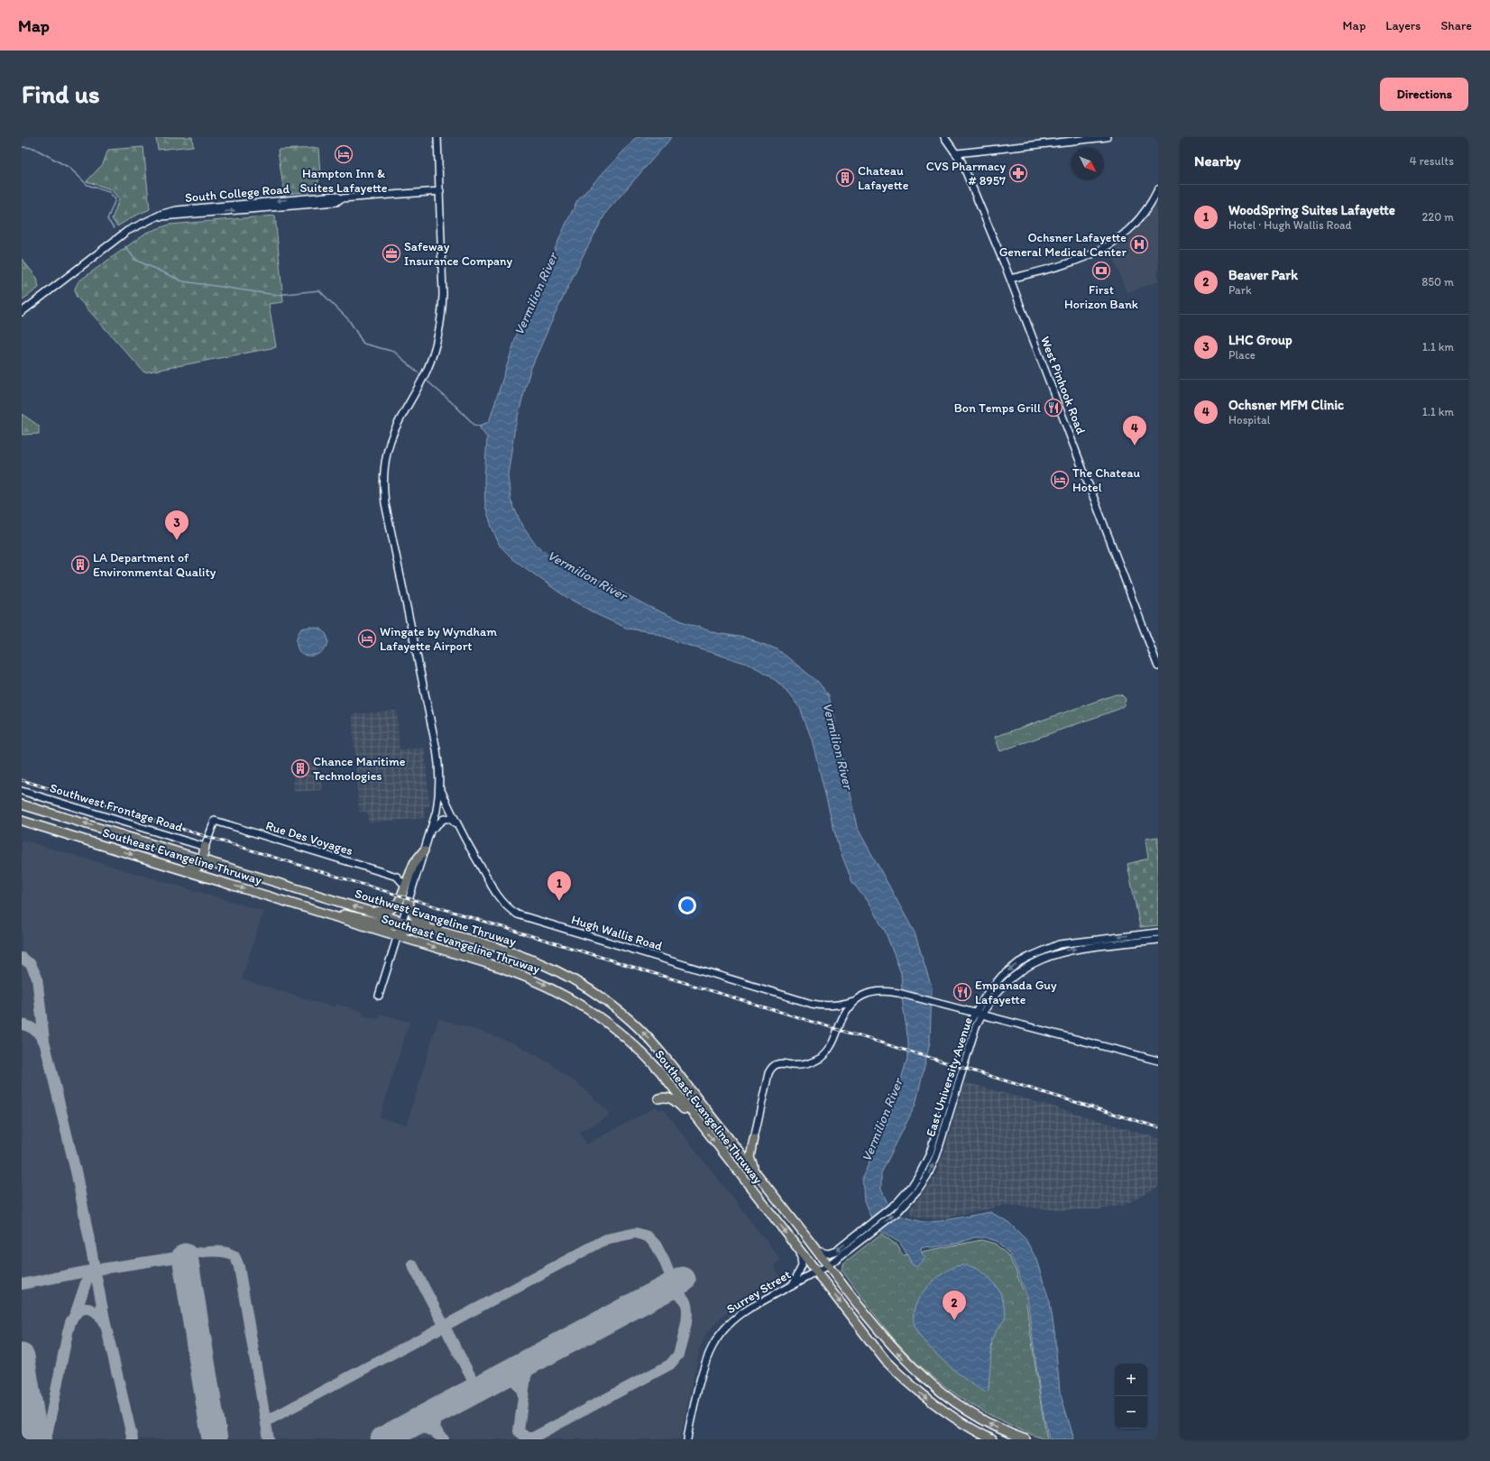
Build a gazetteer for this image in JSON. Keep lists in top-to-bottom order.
{
  "streets": {
    "highway": ["Southeast Evangeline Thruway", "Southwest Evangeline Thruway"],
    "main road": [
      "South College Road",
      "West Pinhook Road",
      "Southwest Frontage Road",
      "Rue Des Voyages",
      "Hugh Wallis Road",
      "East University Avenue",
      "Surrey Street"
    ]
  },
  "crossings": [
    ["Southwest Frontage Road", "Rue Des Voyages"],
    ["Southeast Evangeline Thruway", "Southwest Evangeline Thruway"],
    ["Southeast Evangeline Thruway", "East University Avenue"],
    ["Southeast Evangeline Thruway", "Surrey Street"],
    ["Hugh Wallis Road", "East University Avenue"],
    ["East University Avenue", "Surrey Street"]
  ],
  "one_way": ["Southwest Evangeline Thruway"],
  "water": ["Vermilion River"],
  "places": {
    "hotel": ["Hampton Inn & Suites Lafayette", "The Chateau Hotel", "Wingate by Wyndham Lafayette Airport"],
    "pharmacy": ["CVS Pharmacy # 8957"],
    "building": ["Chateau Lafayette", "LA Department of Environmental Quality", "Chance Maritime Technologies"],
    "hospital": ["Ochsner Lafayette General Medical Center"],
    "office": ["Safeway Insurance Company"],
    "bank": ["First Horizon Bank"],
    "restaurant": ["Bon Temps Grill", "Empanada Guy Lafayette"]
  },
  "north": "bottom right",
  "page": {
    "header": "Map",
    "nav": ["Map", "Layers", "Share"],
    "buttons": "Directions",
    "title": "Find us",
    "heading": ["Nearby", "4 results"],
    "list": [
      {
        "mark": "1",
        "name": "WoodSpring Suites Lafayette",
        "note": "Hotel · Hugh Wallis Road",
        "value": "220 m"
      },
      {
        "mark": "2",
        "name": "Beaver Park",
        "note": "Park",
        "value": "850 m"
      },
      {
        "mark": "3",
        "name": "LHC Group",
        "note": "Place",
        "value": "1.1 km"
      },
      {
        "mark": "4",
        "name": "Ochsner MFM Clinic",
        "note": "Hospital",
        "value": "1.1 km"
      }
    ],
    "pins": [
      "4",
      "3",
      "1",
      "2"
    ],
    "map_buttons": ["+", "−"]
  }
}
